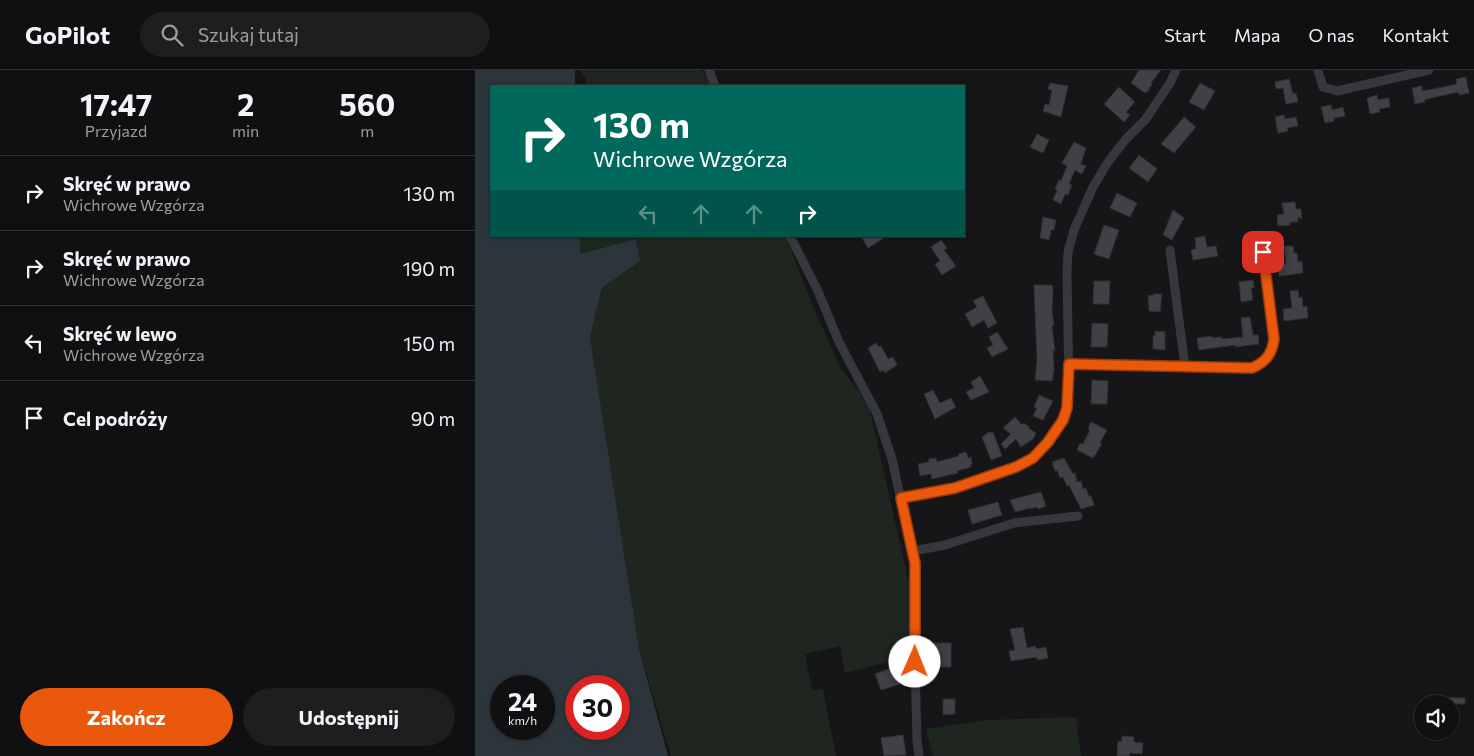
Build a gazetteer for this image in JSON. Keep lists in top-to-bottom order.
{
  "page": {
    "header": "GoPilot",
    "search": "Szukaj tutaj",
    "nav": [
      "Start",
      "Mapa",
      "O nas",
      "Kontakt"
    ],
    "eta": [
      "17:47",
      "Przyjazd",
      "2",
      "min",
      "560",
      "m"
    ],
    "turn": ["130 m", "Wichrowe Wzgórza"],
    "list": [
      {
        "name": "Skręć w prawo",
        "note": "Wichrowe Wzgórza",
        "value": "130 m"
      },
      {
        "name": "Skręć w prawo",
        "note": "Wichrowe Wzgórza",
        "value": "190 m"
      },
      {
        "name": "Skręć w lewo",
        "note": "Wichrowe Wzgórza",
        "value": "150 m"
      },
      {
        "name": "Cel podróży",
        "value": "90 m"
      }
    ],
    "speed": "24 km/h",
    "limit": "30",
    "buttons": ["Zakończ", "Udostępnij"]
  }
}
